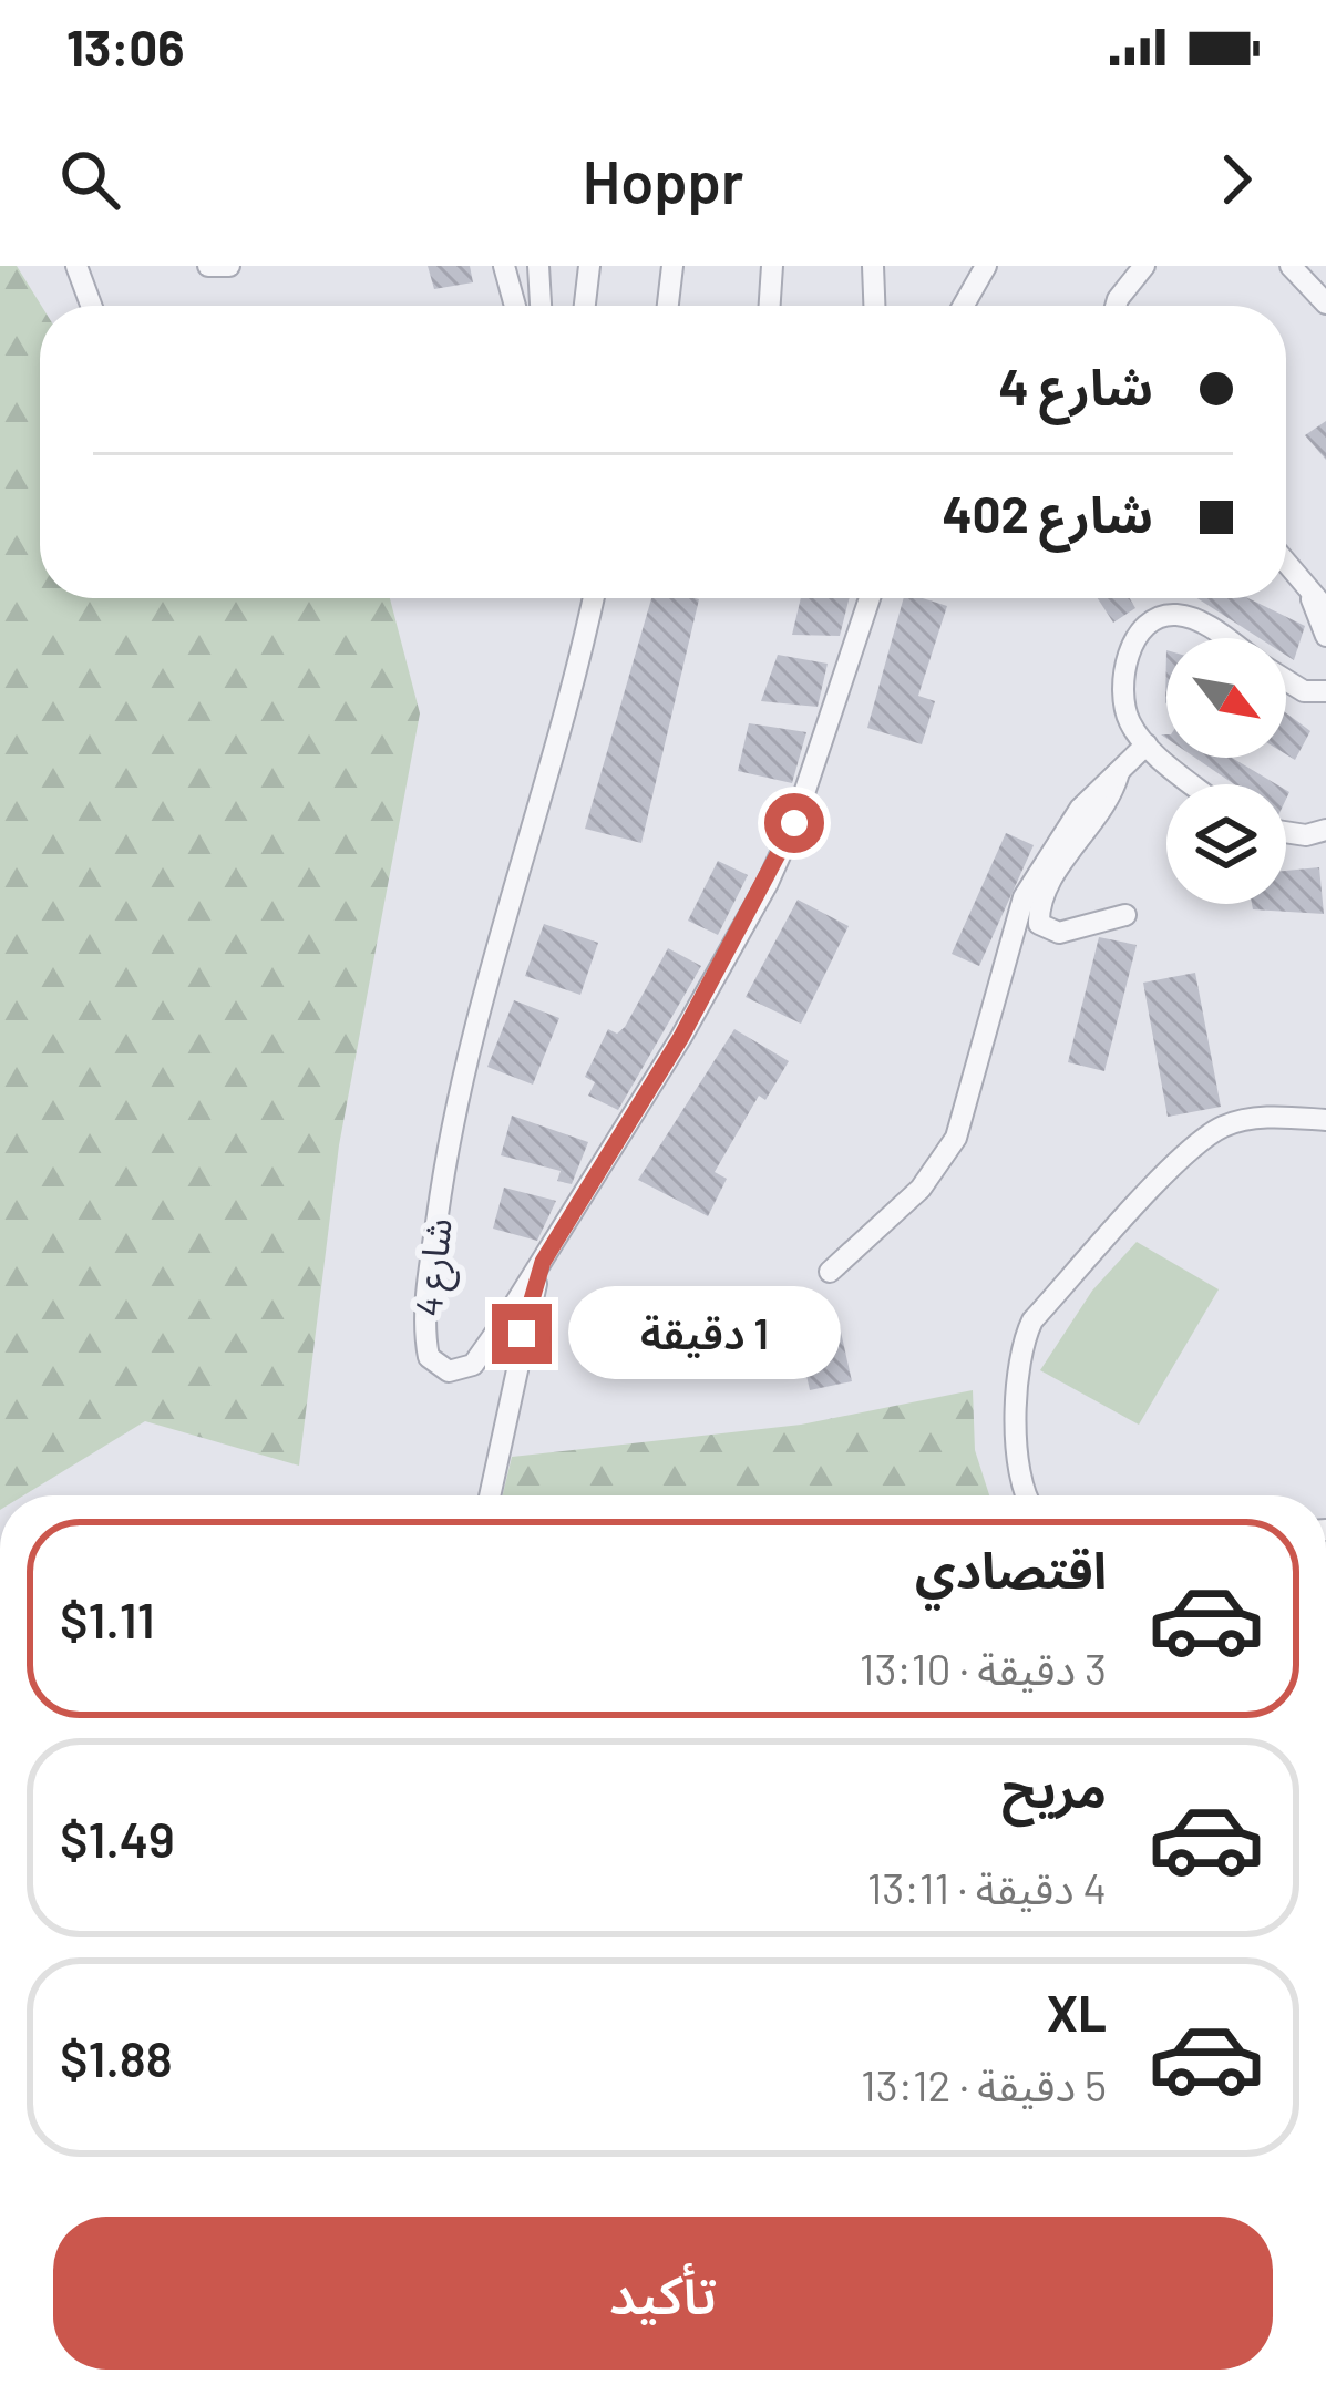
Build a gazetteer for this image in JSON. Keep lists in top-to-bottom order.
{
  "streets": {
    "street": ["شارع 4"]
  },
  "north": "bottom right",
  "page": {
    "status": "13:06",
    "header": "Hoppr",
    "banner": ["شارع 4", "شارع 402"],
    "bubble": "1 دقيقة",
    "list": [
      {
        "name": "اقتصادي",
        "note": "3 دقيقة · 13:10",
        "value": "$1.11"
      },
      {
        "name": "مريح",
        "note": "4 دقيقة · 13:11",
        "value": "$1.49"
      },
      {
        "name": "XL",
        "note": "5 دقيقة · 13:12",
        "value": "$1.88"
      }
    ],
    "buttons": "تأكيد"
  }
}
